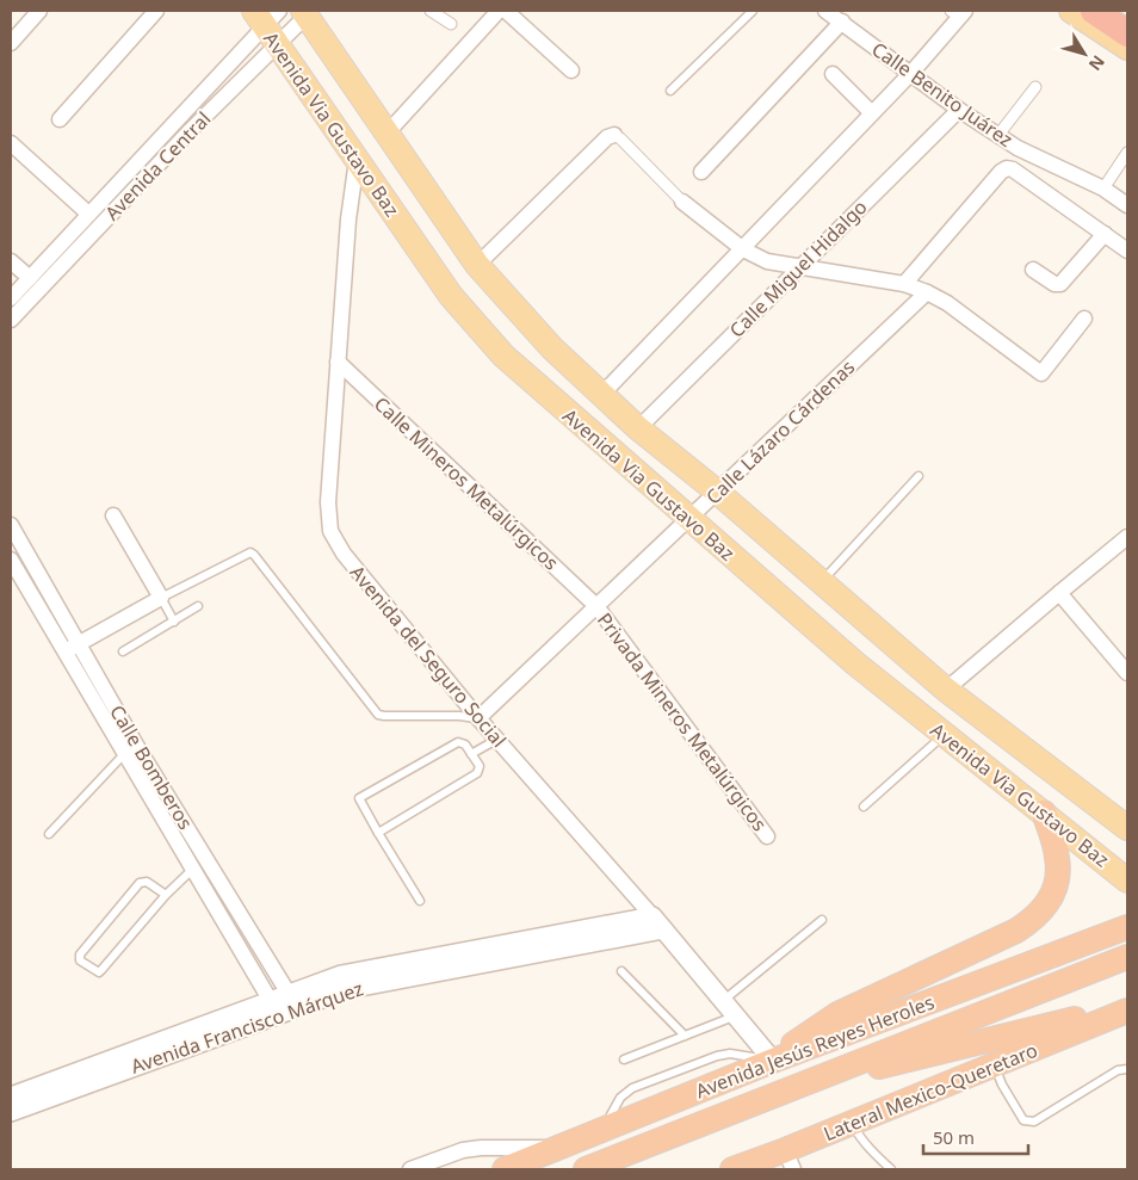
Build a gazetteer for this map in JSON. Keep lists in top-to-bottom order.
{
  "streets": {
    "highway": ["Avenida Jesús Reyes Heroles", "Lateral Mexico-Queretaro"],
    "main road": ["Avenida Via Gustavo Baz"],
    "street": [
      "Calle Benito Juárez",
      "Avenida Central",
      "Calle Miguel Hidalgo",
      "Calle Lázaro Cárdenas",
      "Calle Mineros Metalúrgicos",
      "Avenida del Seguro Social",
      "Privada Mineros Metalúrgicos",
      "Calle Bomberos",
      "Avenida Francisco Márquez"
    ]
  },
  "crossings": [
    ["Calle Benito Juárez", "Calle Miguel Hidalgo"],
    ["Avenida Via Gustavo Baz", "Avenida Central"],
    ["Avenida Via Gustavo Baz", "Calle Miguel Hidalgo"],
    ["Avenida Via Gustavo Baz", "Calle Lázaro Cárdenas"],
    ["Avenida Via Gustavo Baz", "Avenida del Seguro Social"],
    ["Calle Lázaro Cárdenas", "Calle Mineros Metalúrgicos"],
    ["Calle Lázaro Cárdenas", "Avenida del Seguro Social"],
    ["Calle Lázaro Cárdenas", "Privada Mineros Metalúrgicos"],
    ["Calle Mineros Metalúrgicos", "Avenida del Seguro Social"],
    ["Calle Mineros Metalúrgicos", "Privada Mineros Metalúrgicos"],
    ["Avenida del Seguro Social", "Avenida Francisco Márquez"],
    ["Avenida del Seguro Social", "Avenida Jesús Reyes Heroles"],
    ["Calle Bomberos", "Avenida Francisco Márquez"]
  ],
  "scale_bar": "50 m",
  "north": "bottom right"
}
